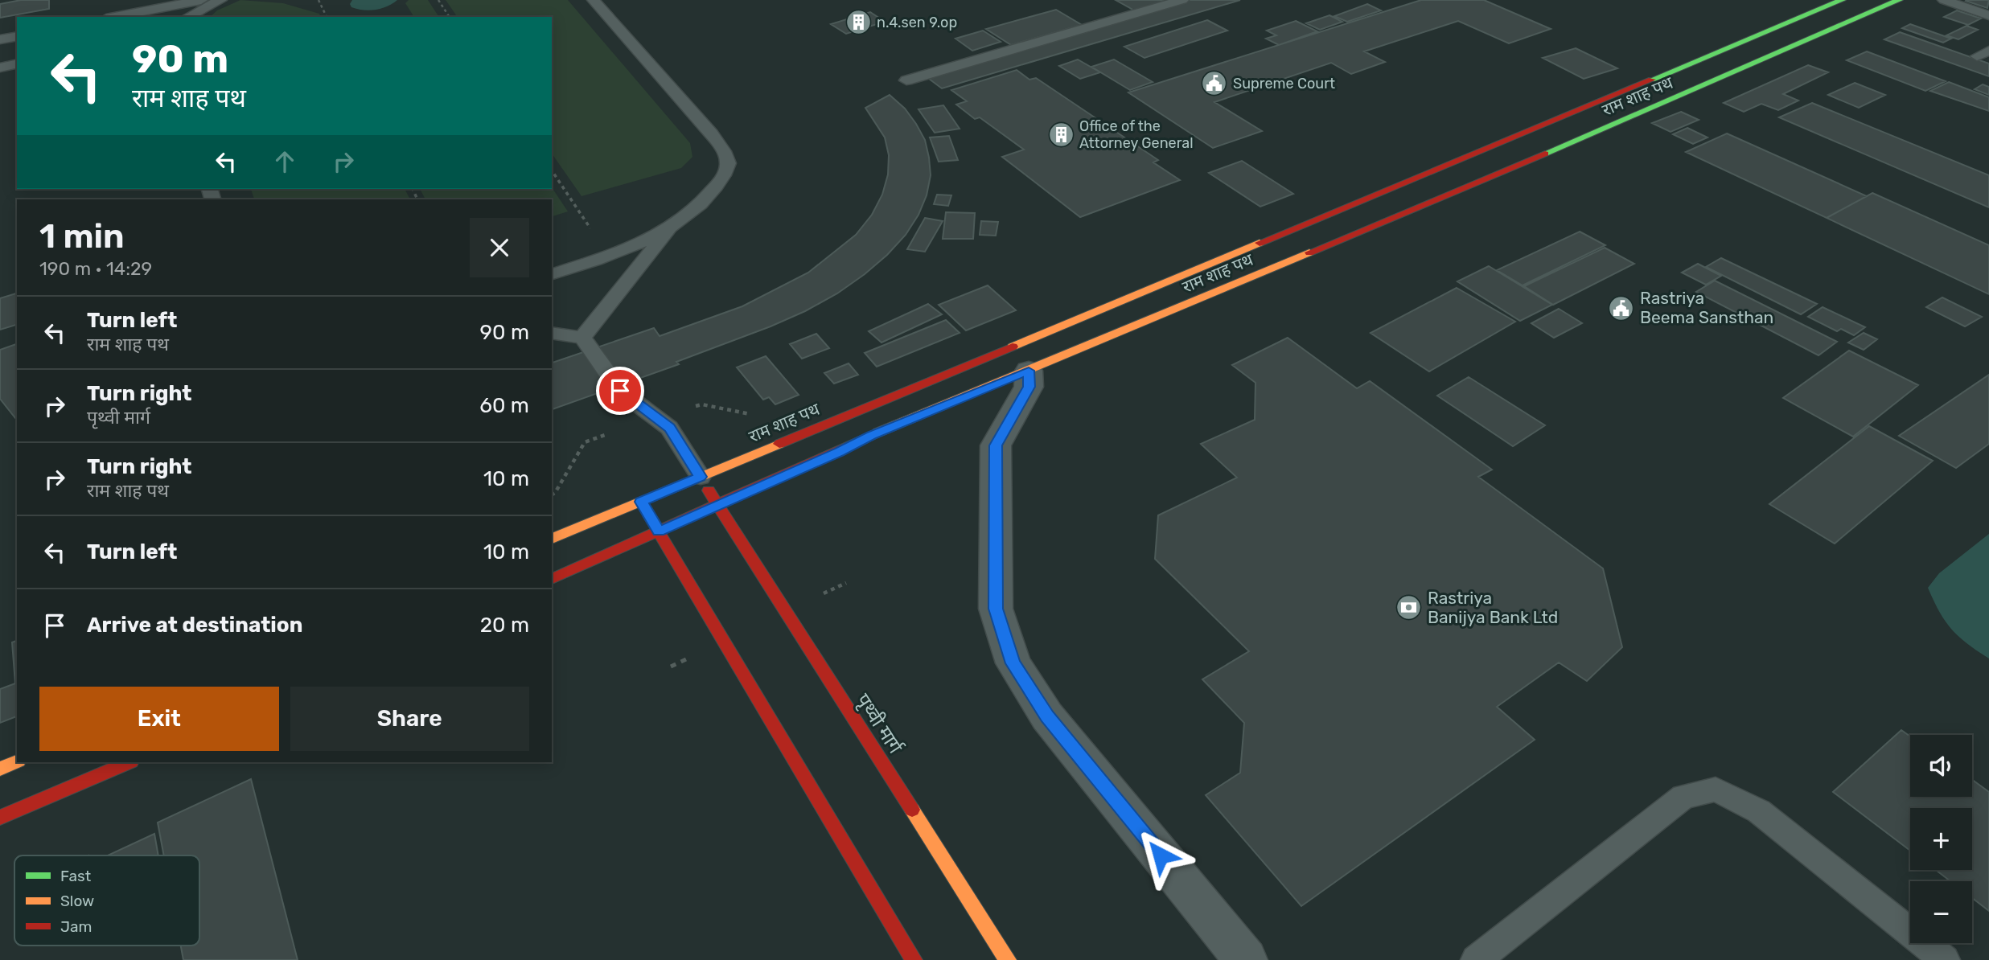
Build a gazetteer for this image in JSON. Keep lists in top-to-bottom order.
{
  "streets": {
    "main road": ["राम शाह पथ", "पृथ्वी मार्ग"]
  },
  "crossings": [
    ["राम शाह पथ", "पृथ्वी मार्ग"]
  ],
  "places": {
    "building": ["n.4.sen 9.op", "Office of the Attorney General"],
    "public building": ["Supreme Court", "Rastriya Beema Sansthan"],
    "bank": ["Rastriya Banijya Bank Ltd"]
  },
  "legend": ["Fast", "Slow", "Jam"],
  "page": {
    "turn": ["90 m", "राम शाह पथ"],
    "heading": ["1 min", "190 m · 14:29"],
    "list": [
      {
        "name": "Turn left",
        "note": "राम शाह पथ",
        "value": "90 m"
      },
      {
        "name": "Turn right",
        "note": "पृथ्वी मार्ग",
        "value": "60 m"
      },
      {
        "name": "Turn right",
        "note": "राम शाह पथ",
        "value": "10 m"
      },
      {
        "name": "Turn left",
        "value": "10 m"
      },
      {
        "name": "Arrive at destination",
        "value": "20 m"
      }
    ],
    "buttons": ["Exit", "Share"],
    "map_buttons": ["+", "−"]
  }
}
